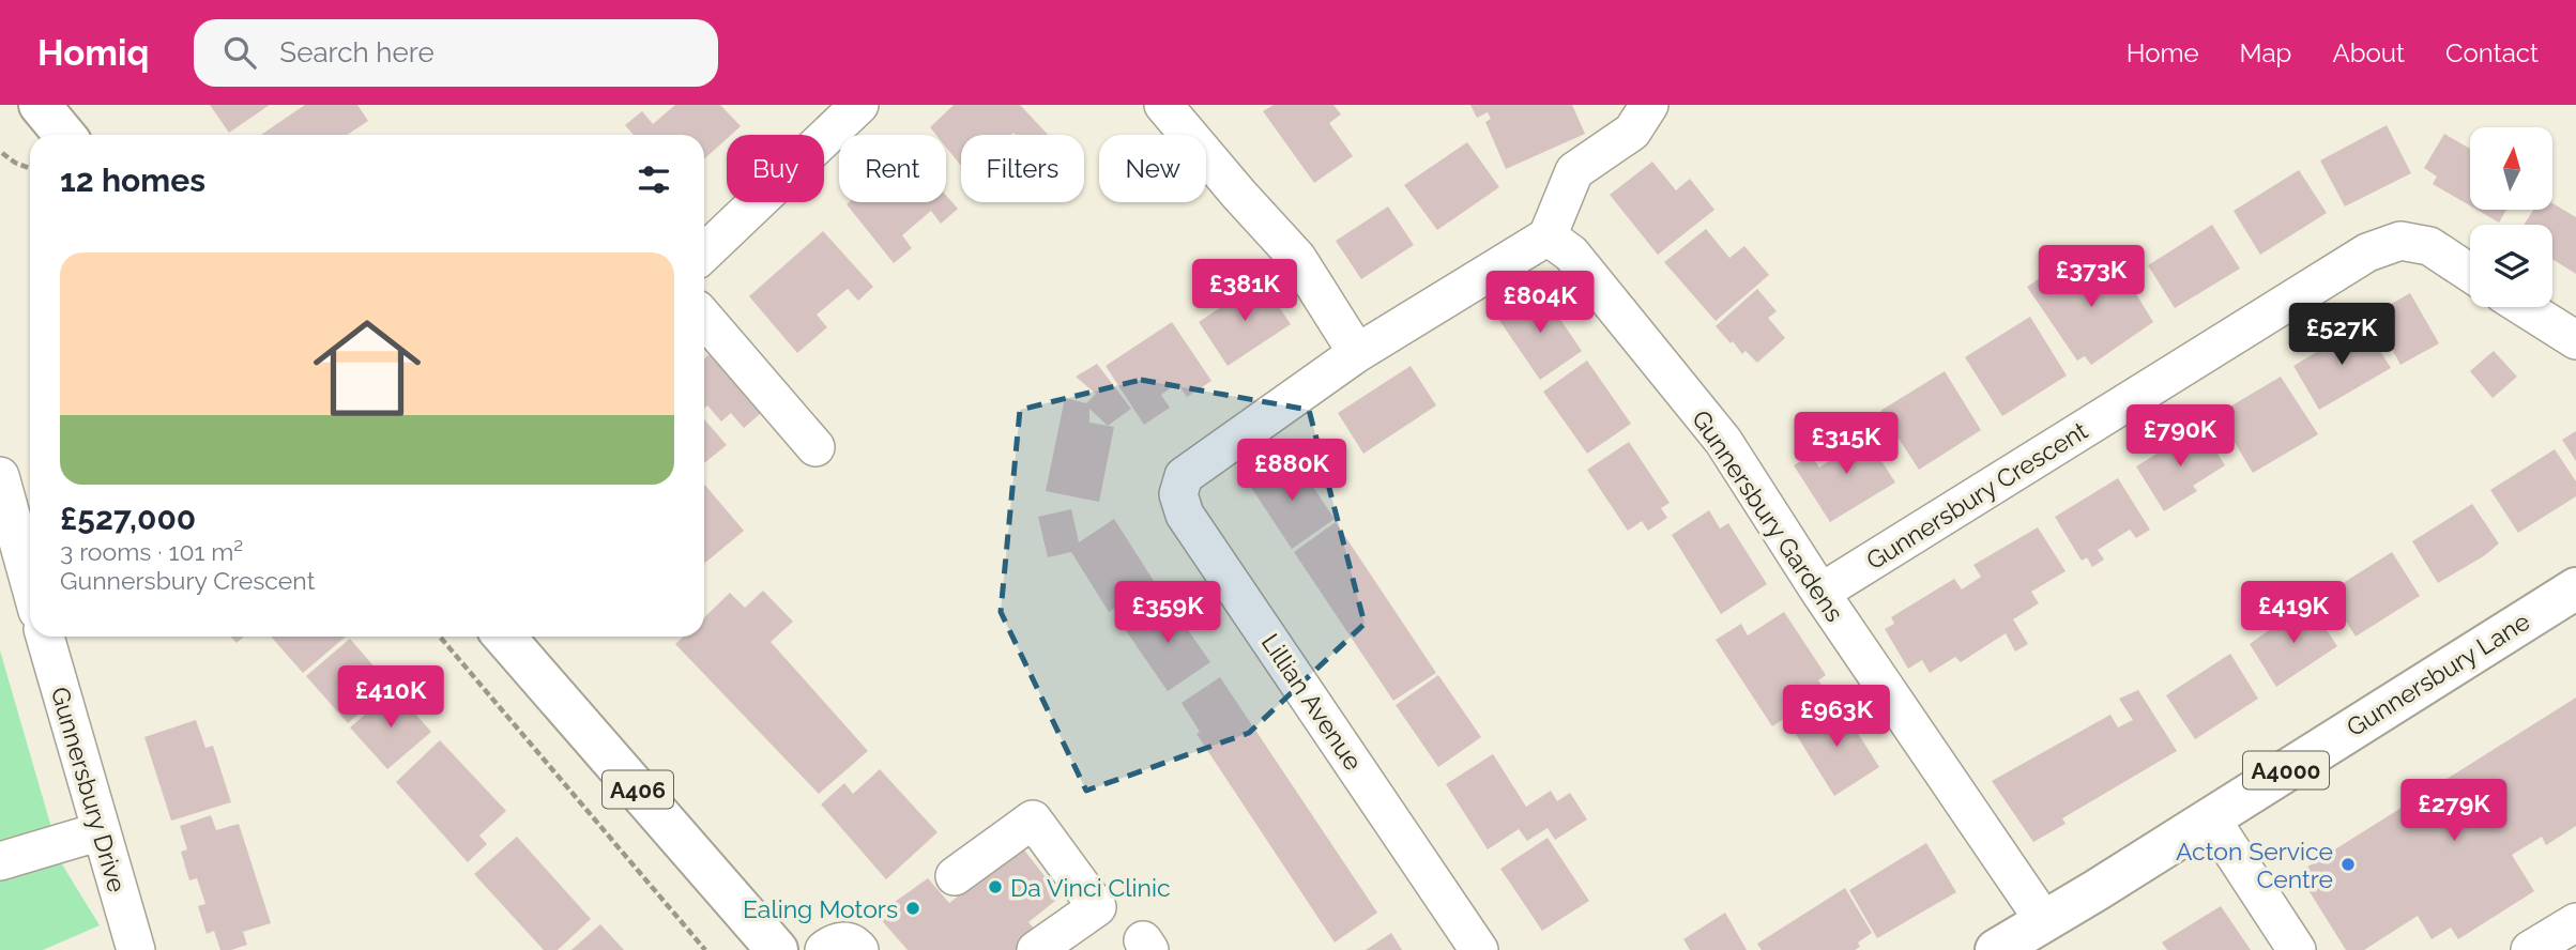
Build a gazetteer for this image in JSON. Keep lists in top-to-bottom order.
{
  "streets": {
    "main road": ["Gunnersbury Lane", "A4000", "A406"],
    "street": [
      "Gunnersbury Crescent",
      "Gunnersbury Gardens",
      "Lillian Avenue",
      "Gunnersbury Drive"
    ]
  },
  "crossings": [
    ["Gunnersbury Crescent", "Gunnersbury Gardens"],
    ["Gunnersbury Gardens", "Gunnersbury Lane"]
  ],
  "places": ["Acton Service Centre", "Da Vinci Clinic", "Ealing Motors"],
  "north": "top",
  "page": {
    "header": "Homiq",
    "search": "Search here",
    "nav": [
      "Home",
      "Map",
      "About",
      "Contact"
    ],
    "chip": [
      "Buy",
      "Rent",
      "Filters",
      "New"
    ],
    "heading": "12 homes",
    "list": [
      {
        "name": "£527,000",
        "note": "3 rooms · 101 m² · Gunnersbury Crescent"
      }
    ],
    "price": [
      "£373K",
      "£381K",
      "£804K",
      "£527K",
      "£790K",
      "£315K",
      "£880K",
      "£359K",
      "£419K",
      "£410K",
      "£963K",
      "£279K"
    ]
  }
}
